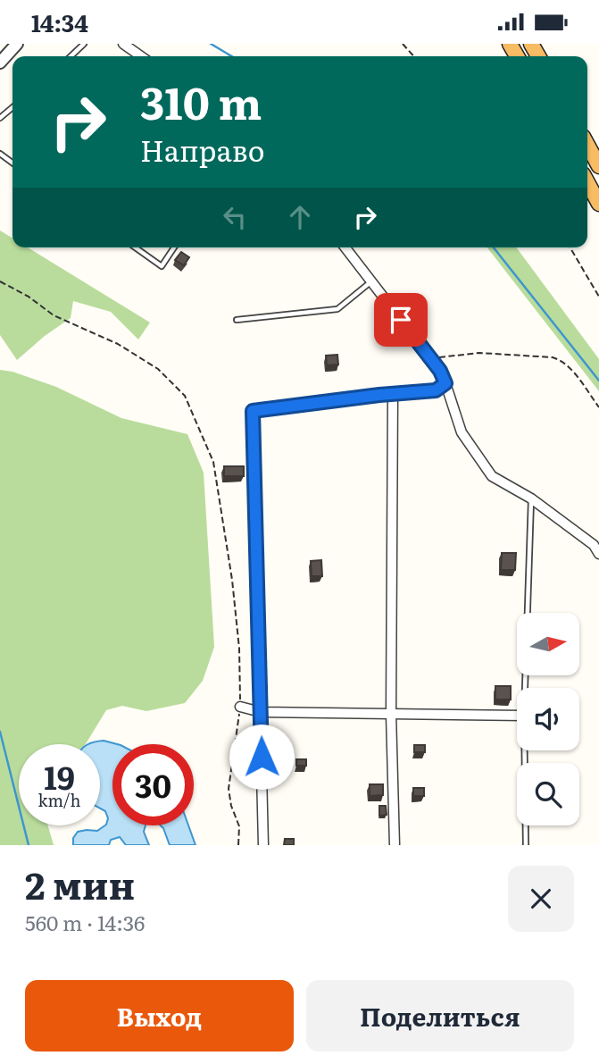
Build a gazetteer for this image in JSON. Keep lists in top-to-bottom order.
{
  "north": "right",
  "page": {
    "status": "14:34",
    "turn": ["310 m", "Направо"],
    "speed": "19 km/h",
    "limit": "30",
    "heading": ["2 мин", "560 m · 14:36"],
    "buttons": ["Выход", "Поделиться"]
  }
}
